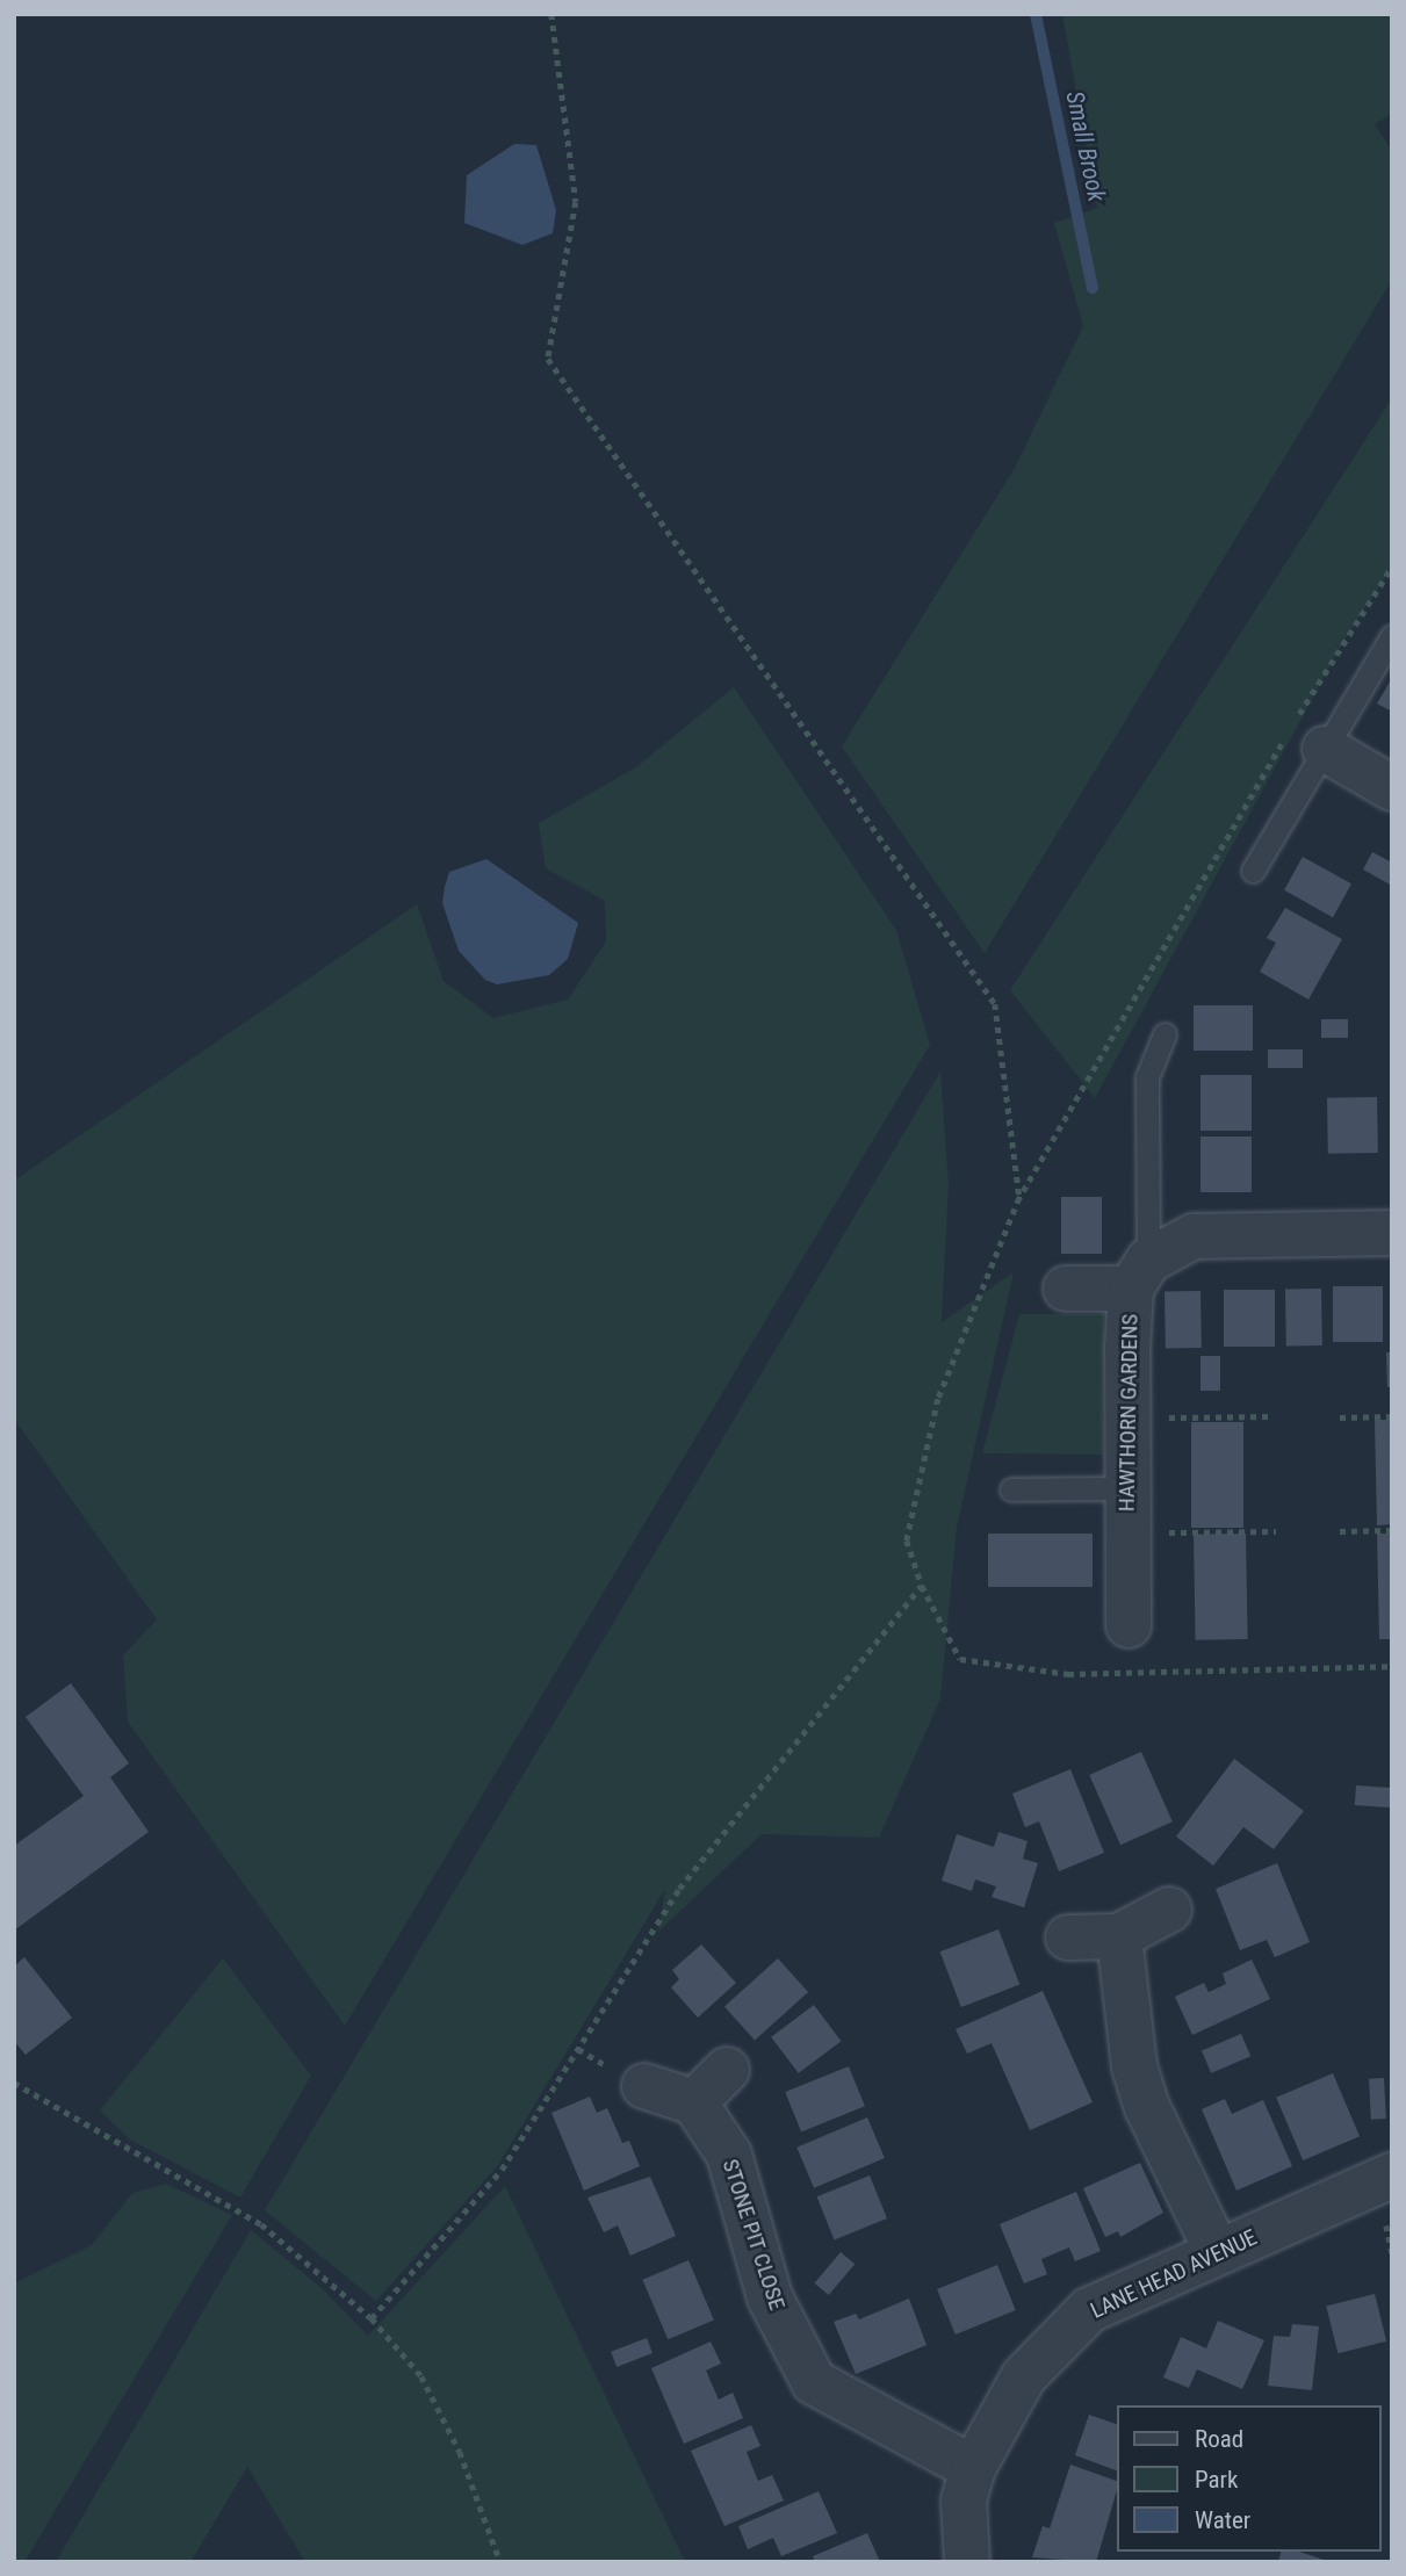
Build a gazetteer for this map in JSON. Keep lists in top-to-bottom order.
{
  "streets": {
    "street": ["HAWTHORN GARDENS", "STONE PIT CLOSE", "LANE HEAD AVENUE"]
  },
  "crossings": [
    ["STONE PIT CLOSE", "LANE HEAD AVENUE"]
  ],
  "water": ["Small Brook"],
  "legend": ["Road", "Park", "Water"]
}
